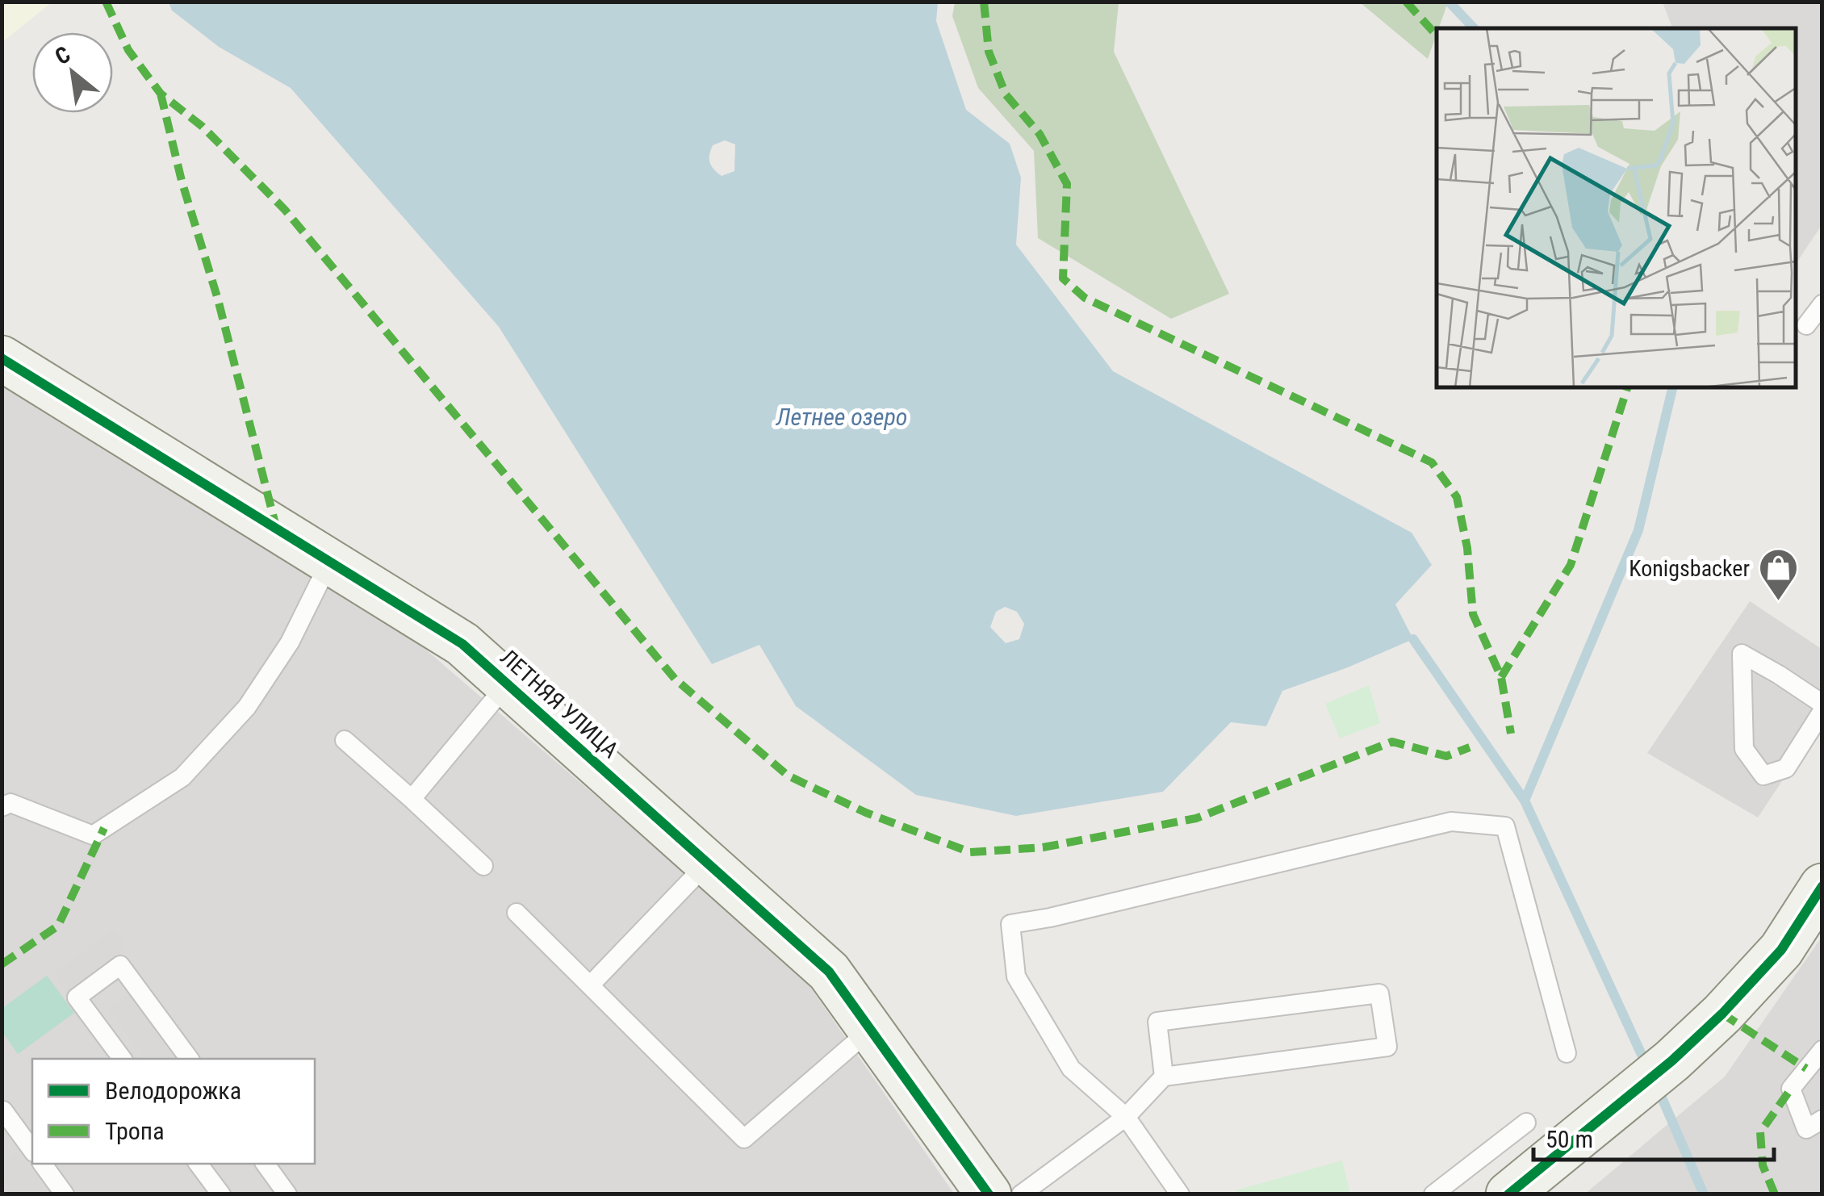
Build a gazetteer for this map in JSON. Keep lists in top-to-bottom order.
{
  "streets": {
    "street": ["ЛЕТНЯЯ УЛИЦА"]
  },
  "water": ["Летнее озеро"],
  "places": {
    "shop": ["Konigsbacker"]
  },
  "legend": ["Велодорожка", "Тропа"],
  "scale_bar": "50 m",
  "north": "top left"
}
